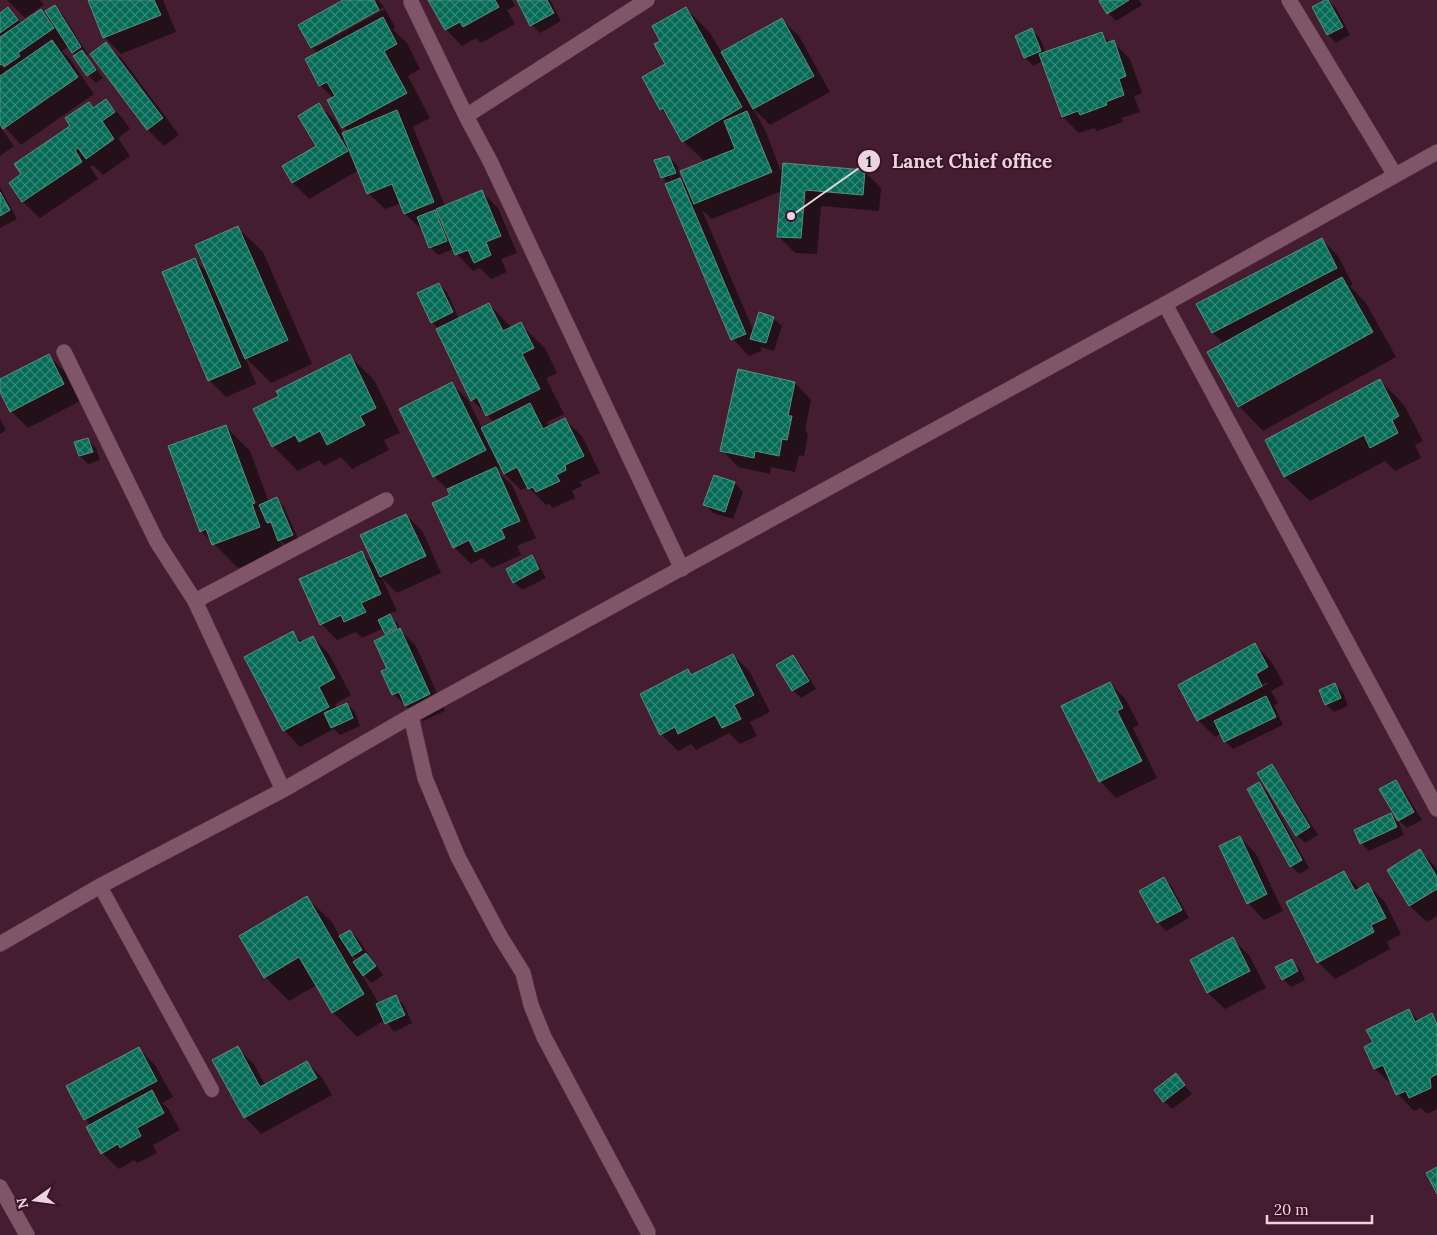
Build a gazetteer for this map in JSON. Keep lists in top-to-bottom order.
{
  "places": ["Lanet Chief office"],
  "scale_bar": "20 m",
  "north": "left"
}
